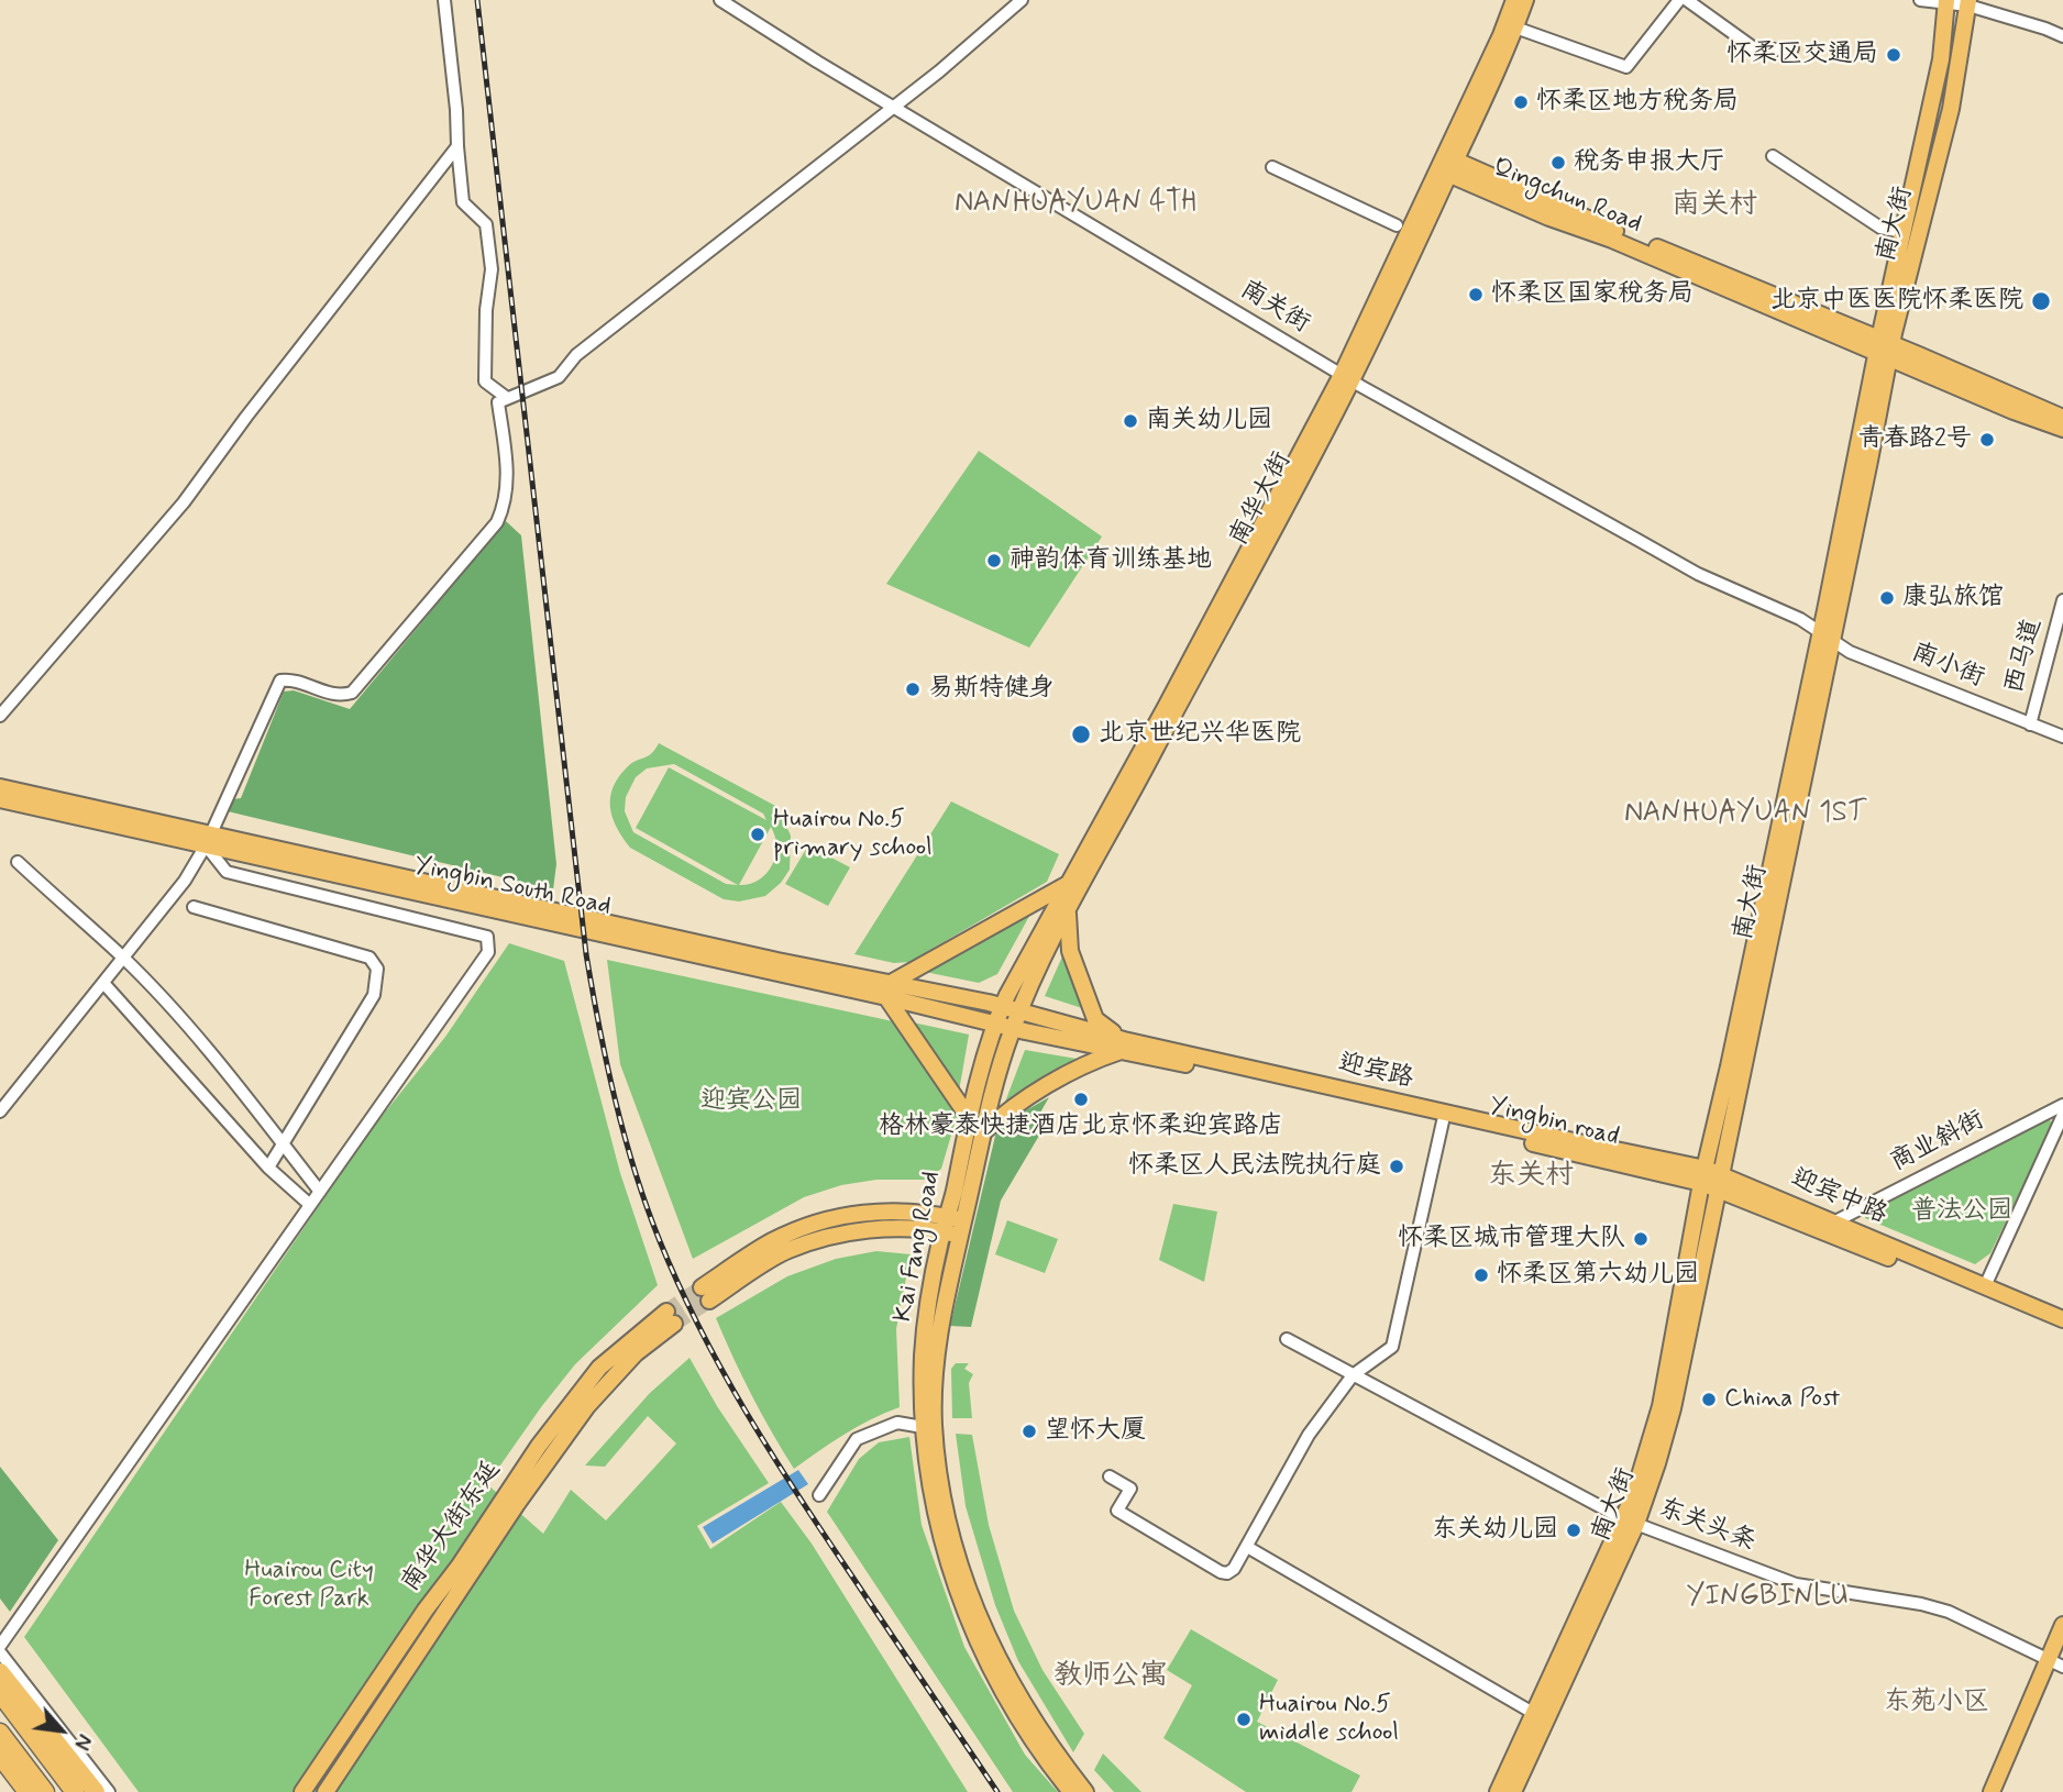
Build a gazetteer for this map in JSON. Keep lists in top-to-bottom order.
{
  "streets": {
    "main road": [
      "Qingchun Road",
      "南大街",
      "南华大街",
      "Yingbin South Road",
      "迎宾路",
      "Yingbin road",
      "迎宾中路",
      "Kai Fang Road",
      "南华大街东延"
    ],
    "street": [
      "南关街",
      "西马道",
      "南小街",
      "商业斜街",
      "东关头条"
    ]
  },
  "crossings": [
    ["Qingchun Road", "南大街"],
    ["Qingchun Road", "南华大街"],
    ["南大街", "南关街"],
    ["南大街", "南小街"],
    ["南大街", "迎宾路"],
    ["南大街", "Yingbin road"],
    ["南大街", "迎宾中路"],
    ["南大街", "东关头条"],
    ["南关街", "南华大街"],
    ["南关街", "南小街"],
    ["南华大街", "Yingbin South Road"],
    ["南华大街", "迎宾路"],
    ["南华大街", "Kai Fang Road"],
    ["西马道", "南小街"],
    ["Yingbin South Road", "Yingbin road"],
    ["Yingbin South Road", "Kai Fang Road"],
    ["迎宾路", "Yingbin road"],
    ["迎宾路", "Kai Fang Road"],
    ["Yingbin road", "迎宾中路"],
    ["Yingbin road", "Kai Fang Road"],
    ["商业斜街", "迎宾中路"]
  ],
  "districts": [
    "NANHUAYUAN 4TH",
    "南关村",
    "NANHUAYUAN 1ST",
    "东关村",
    "YINGBINLU",
    "教师公寓",
    "东苑小区"
  ],
  "parks": ["迎宾公园", "普法公园", "Huairou City Forest Park"],
  "places": [
    "怀柔区交通局",
    "怀柔区地方税务局",
    "税务申报大厅",
    "怀柔区国家税务局",
    "北京中医医院怀柔医院",
    "南关幼儿园",
    "青春路2号",
    "神韵体育训练基地",
    "康弘旅馆",
    "易斯特健身",
    "北京世纪兴华医院",
    "Huairou No.5 primary school",
    "格林豪泰快捷酒店北京怀柔迎宾路店",
    "怀柔区人民法院执行庭",
    "怀柔区城市管理大队",
    "怀柔区第六幼儿园",
    "China Post",
    "望怀大厦",
    "东关幼儿园",
    "Huairou No.5 middle school"
  ],
  "north": "bottom right"
}
